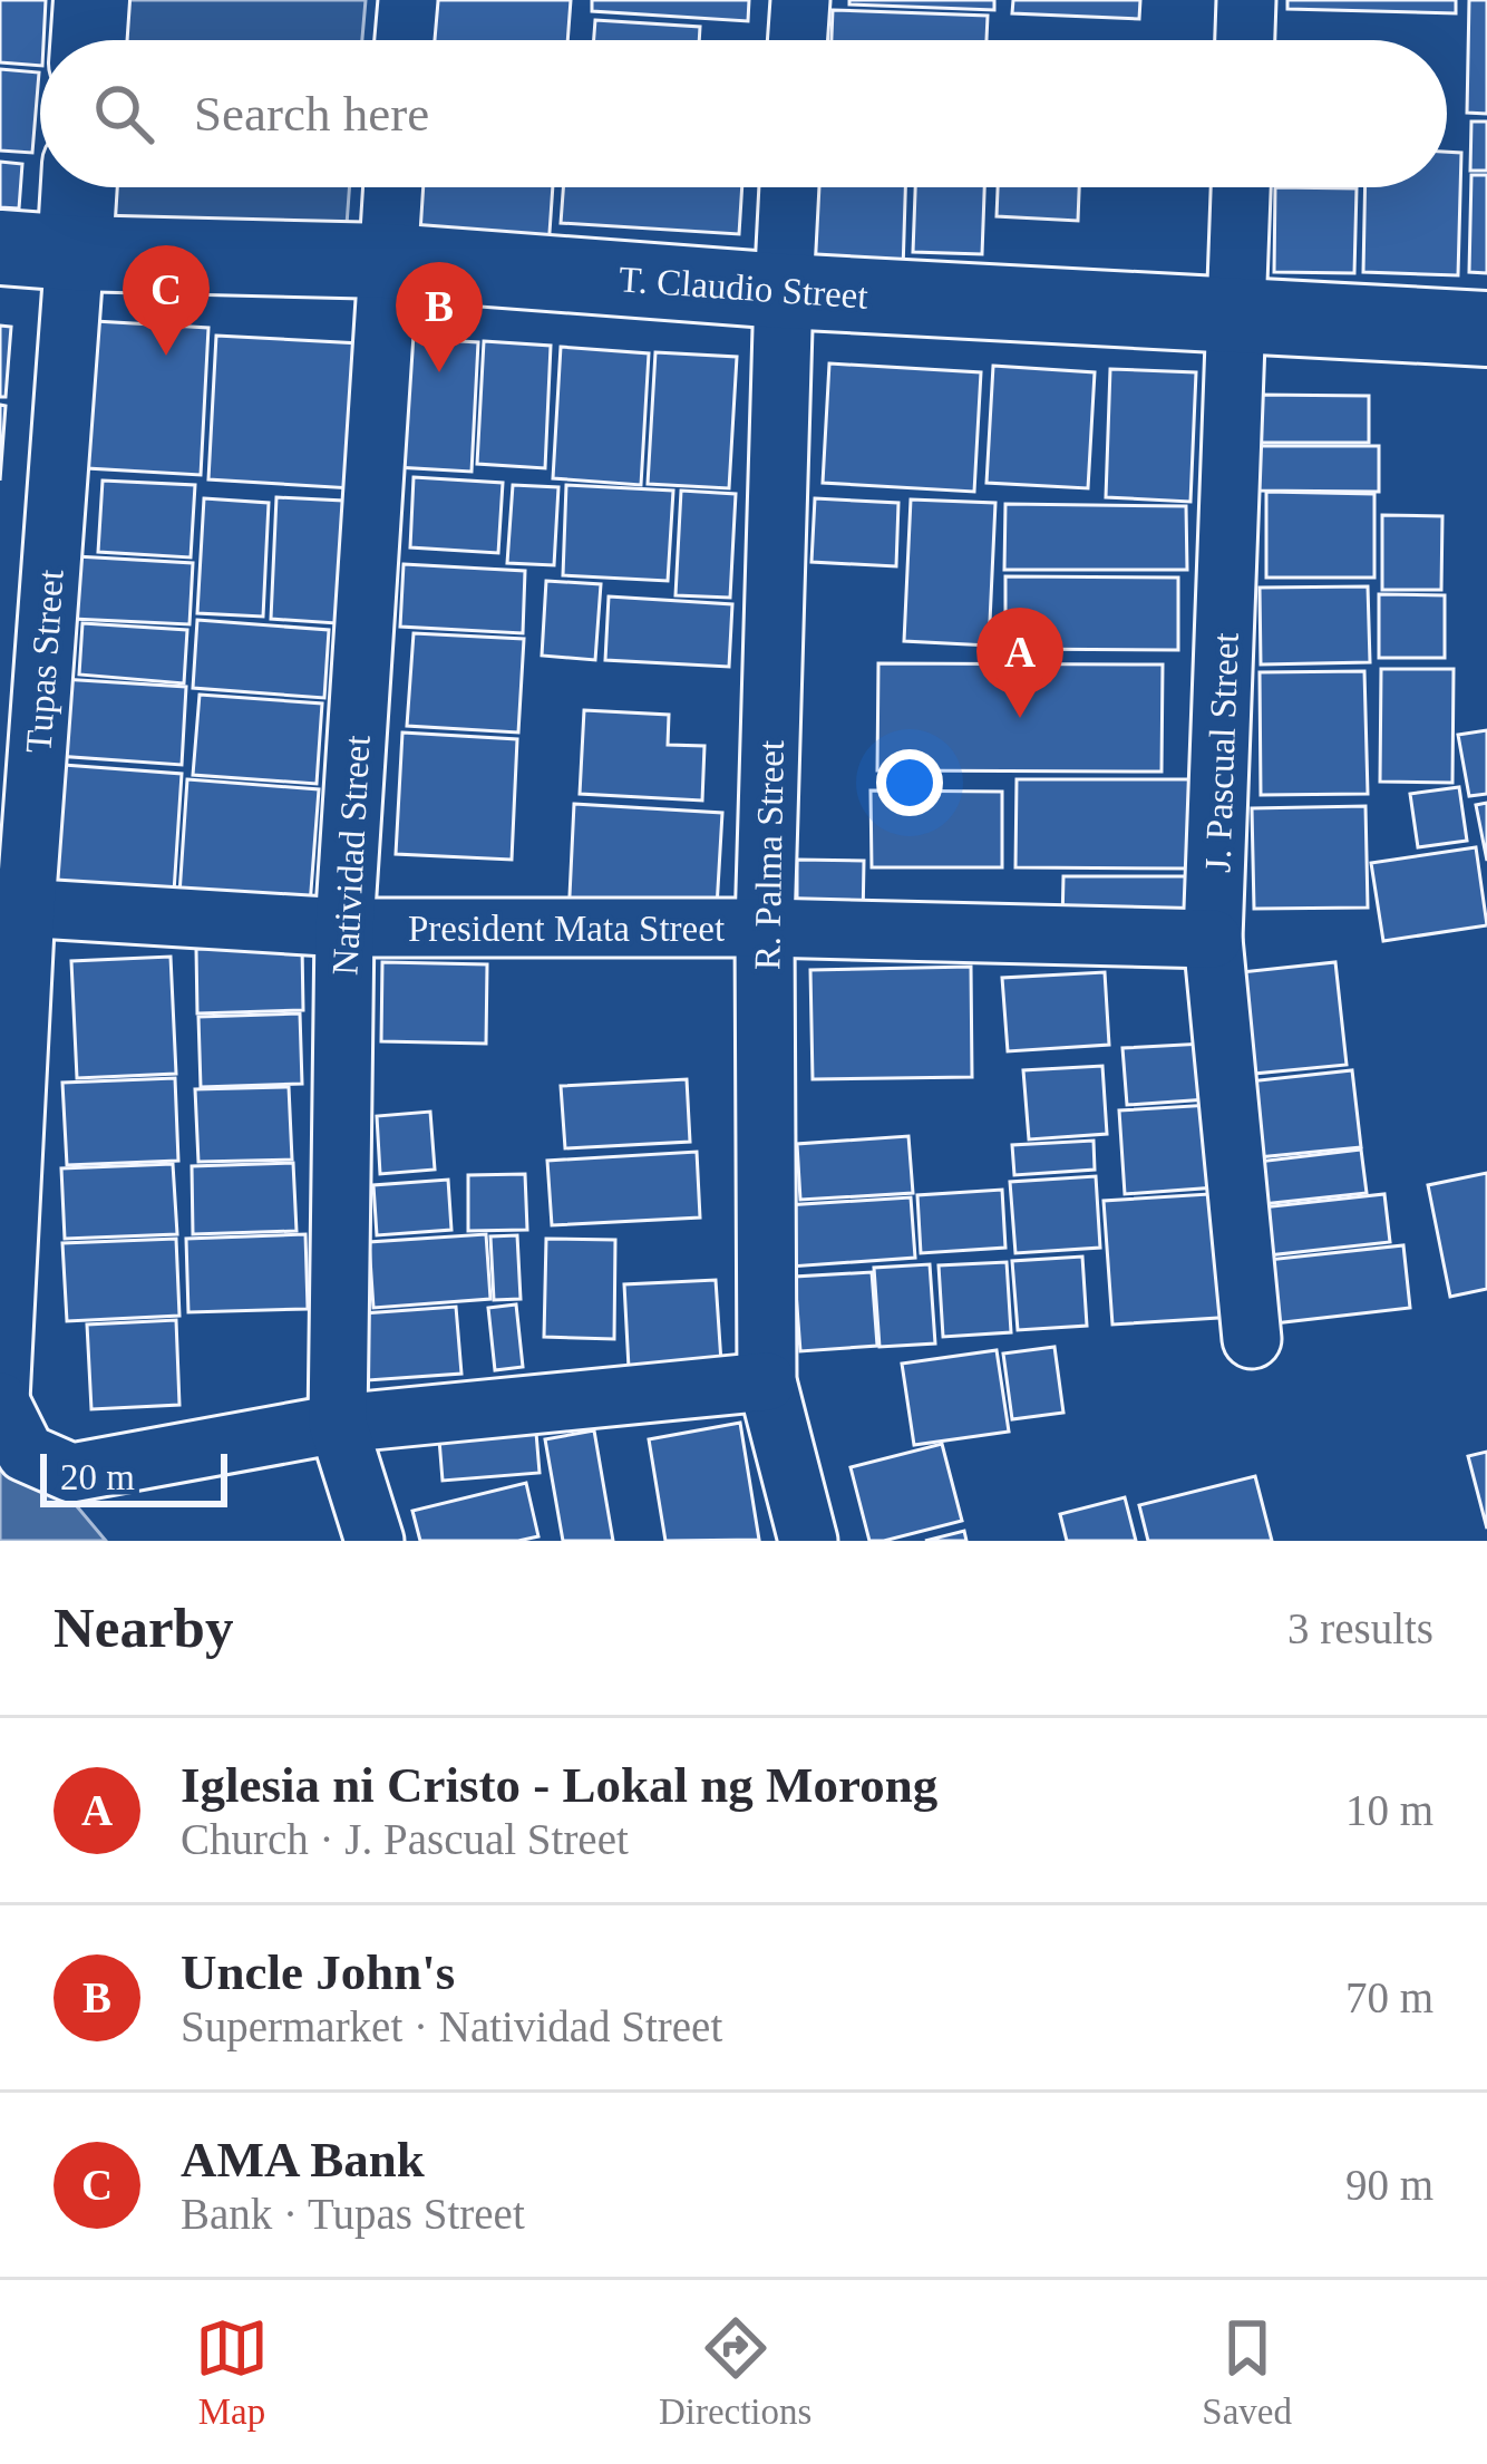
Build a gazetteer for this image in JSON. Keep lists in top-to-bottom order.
{
  "streets": {
    "main road": ["T. Claudio Street", "Tupas Street"],
    "street": [
      "J. Pascual Street",
      "Natividad Street",
      "R. Palma Street",
      "President Mata Street"
    ]
  },
  "crossings": [
    ["T. Claudio Street", "Tupas Street"],
    ["T. Claudio Street", "J. Pascual Street"],
    ["T. Claudio Street", "Natividad Street"],
    ["T. Claudio Street", "R. Palma Street"],
    ["Tupas Street", "Natividad Street"],
    ["Tupas Street", "President Mata Street"],
    ["J. Pascual Street", "President Mata Street"],
    ["Natividad Street", "President Mata Street"],
    ["R. Palma Street", "President Mata Street"]
  ],
  "scale_bar": "20 m",
  "page": {
    "search": "Search here",
    "pins": ["C", "B", "A"],
    "scale": "20 m",
    "heading": ["Nearby", "3 results"],
    "list": [
      {
        "mark": "A",
        "name": "Iglesia ni Cristo - Lokal ng Morong",
        "note": "Church · J. Pascual Street",
        "value": "10 m"
      },
      {
        "mark": "B",
        "name": "Uncle John's",
        "note": "Supermarket · Natividad Street",
        "value": "70 m"
      },
      {
        "mark": "C",
        "name": "AMA Bank",
        "note": "Bank · Tupas Street",
        "value": "90 m"
      }
    ],
    "nav": ["Map", "Directions", "Saved"]
  }
}
